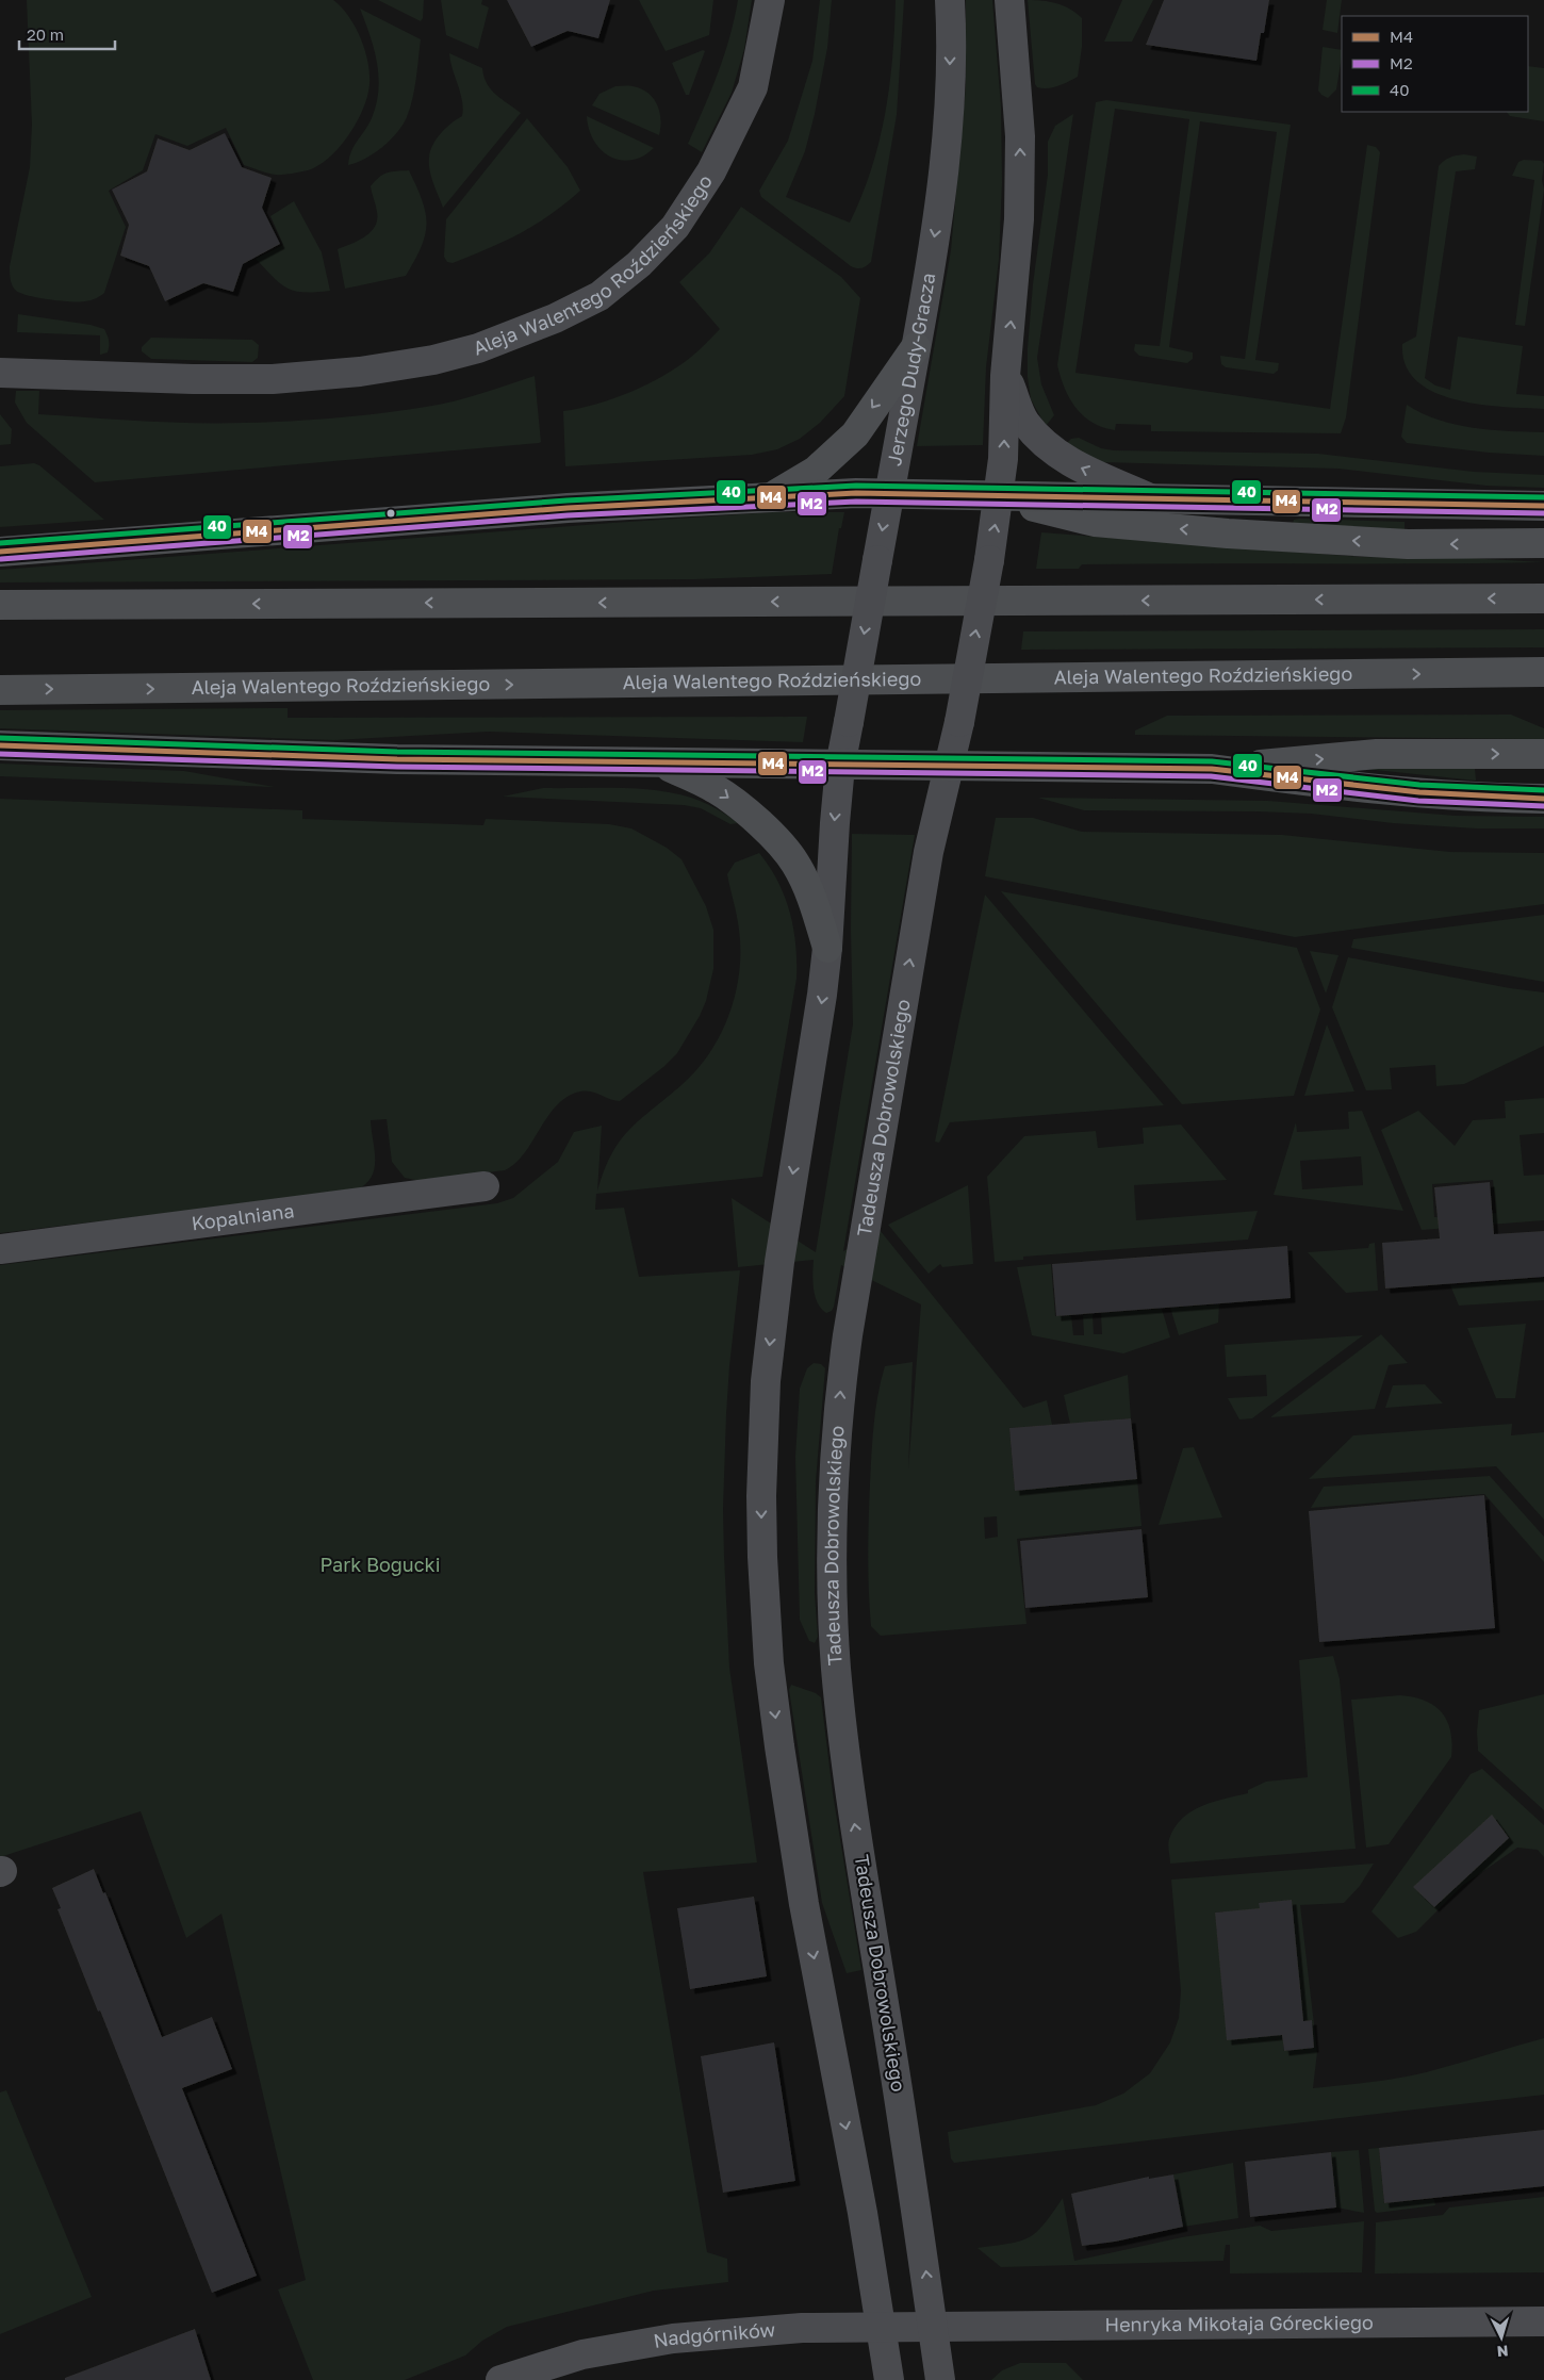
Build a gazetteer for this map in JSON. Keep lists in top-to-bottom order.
{
  "streets": {
    "main road": ["Aleja Walentego Roździeńskiego"],
    "street": [
      "Jerzego Dudy-Gracza",
      "Tadeusza Dobrowolskiego",
      "Kopalniana",
      "Henryka Mikołaja Góreckiego",
      "Nadgórników"
    ]
  },
  "crossings": [
    ["Tadeusza Dobrowolskiego", "Henryka Mikołaja Góreckiego"],
    ["Tadeusza Dobrowolskiego", "Nadgórników"],
    ["Henryka Mikołaja Góreckiego", "Nadgórników"]
  ],
  "one_way": ["Aleja Walentego Roździeńskiego"],
  "parks": ["Park Bogucki"],
  "lines": ["transit line 40", "transit line M4", "transit line M2"],
  "legend": ["M4", "M2", "40"],
  "scale_bar": "20 m",
  "north": "bottom"
}
